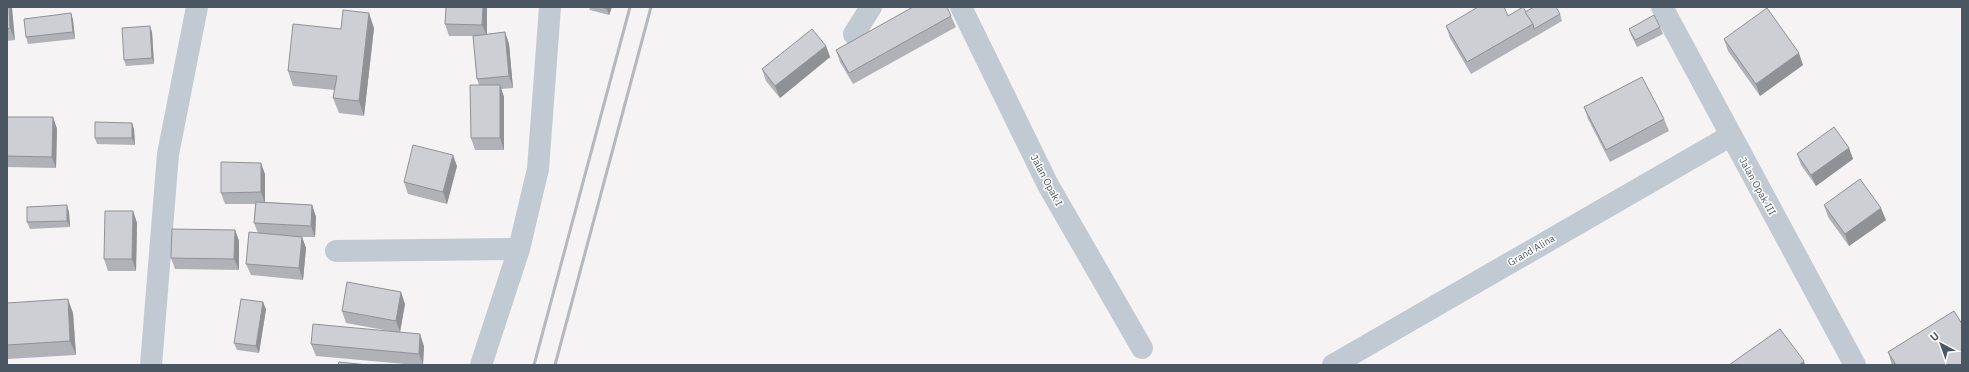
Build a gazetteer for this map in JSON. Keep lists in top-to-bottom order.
{
  "streets": {
    "street": ["Jalan Opak I", "Jalan Opak III", "Grand Alina"]
  },
  "crossings": [
    ["Jalan Opak III", "Grand Alina"]
  ],
  "north": "top left"
}
